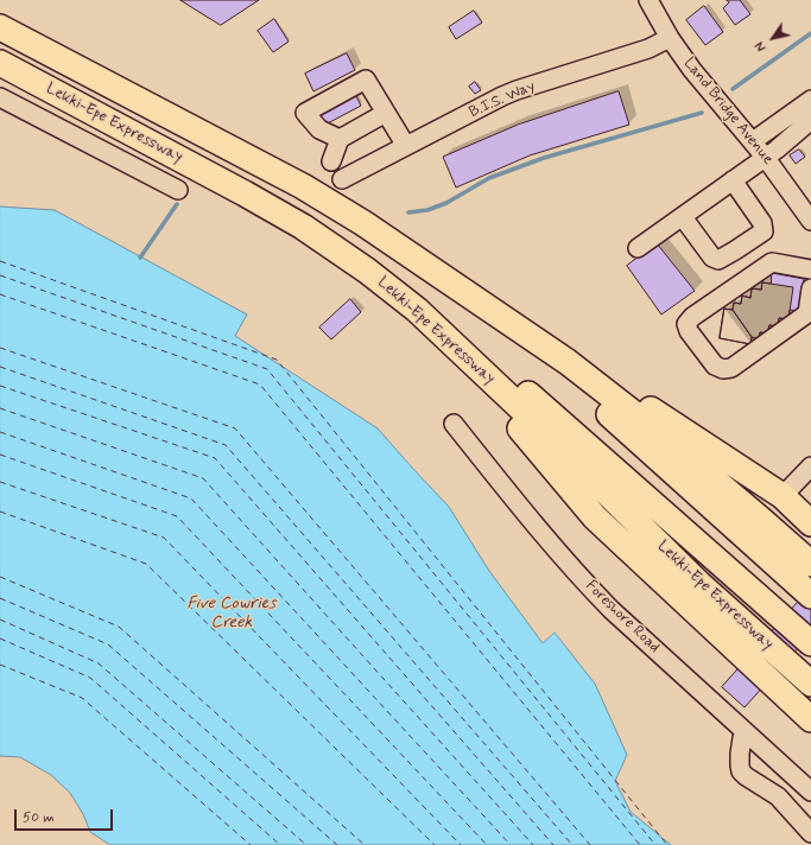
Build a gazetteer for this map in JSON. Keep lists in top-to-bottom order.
{
  "streets": {
    "highway": ["Lekki-Epe Expressway"],
    "street": ["B.I.S. Way", "Land Bridge Avenue", "Foreshore Road"]
  },
  "crossings": [
    ["B.I.S. Way", "Land Bridge Avenue"]
  ],
  "water": ["Five Cowries Creek"],
  "scale_bar": "50 m",
  "north": "bottom left"
}
